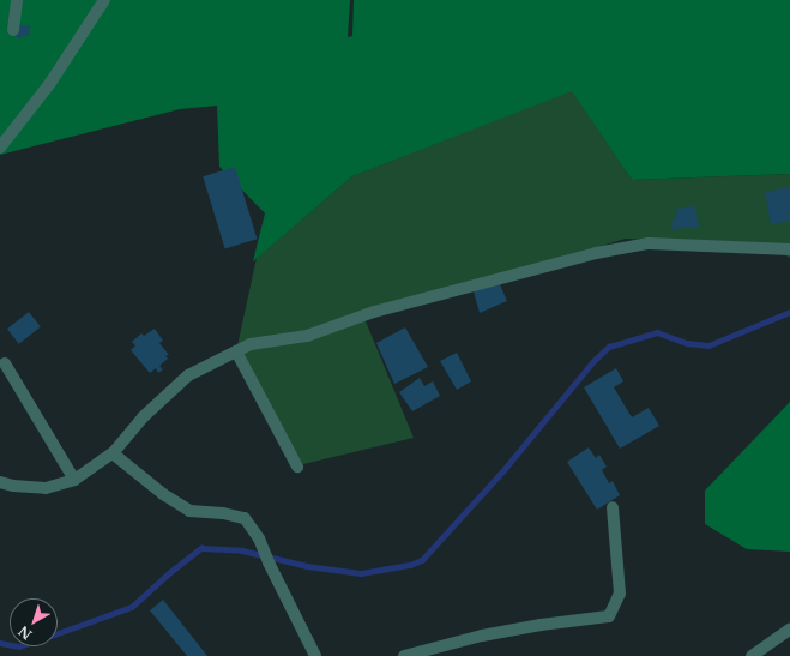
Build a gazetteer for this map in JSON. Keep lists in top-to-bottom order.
{
  "north": "bottom left"
}
